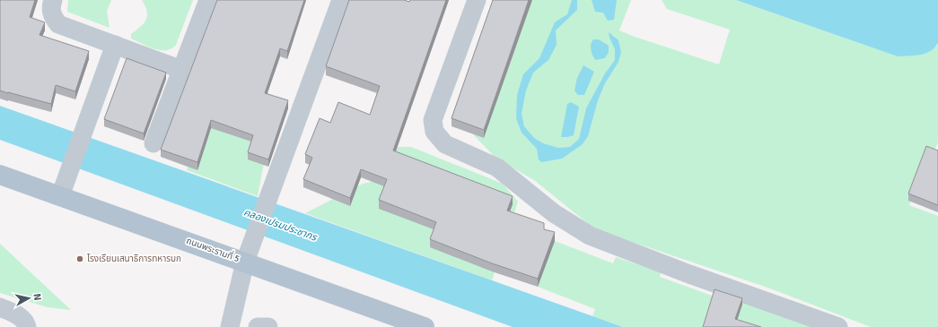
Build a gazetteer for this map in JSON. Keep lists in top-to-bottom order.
{
  "streets": {
    "main road": ["ถนนพระรามที่ 5"]
  },
  "water": ["คลองเปรมประชากร"],
  "places": ["โรงเรียนเสนาธิการทหารบก"],
  "north": "right"
}
